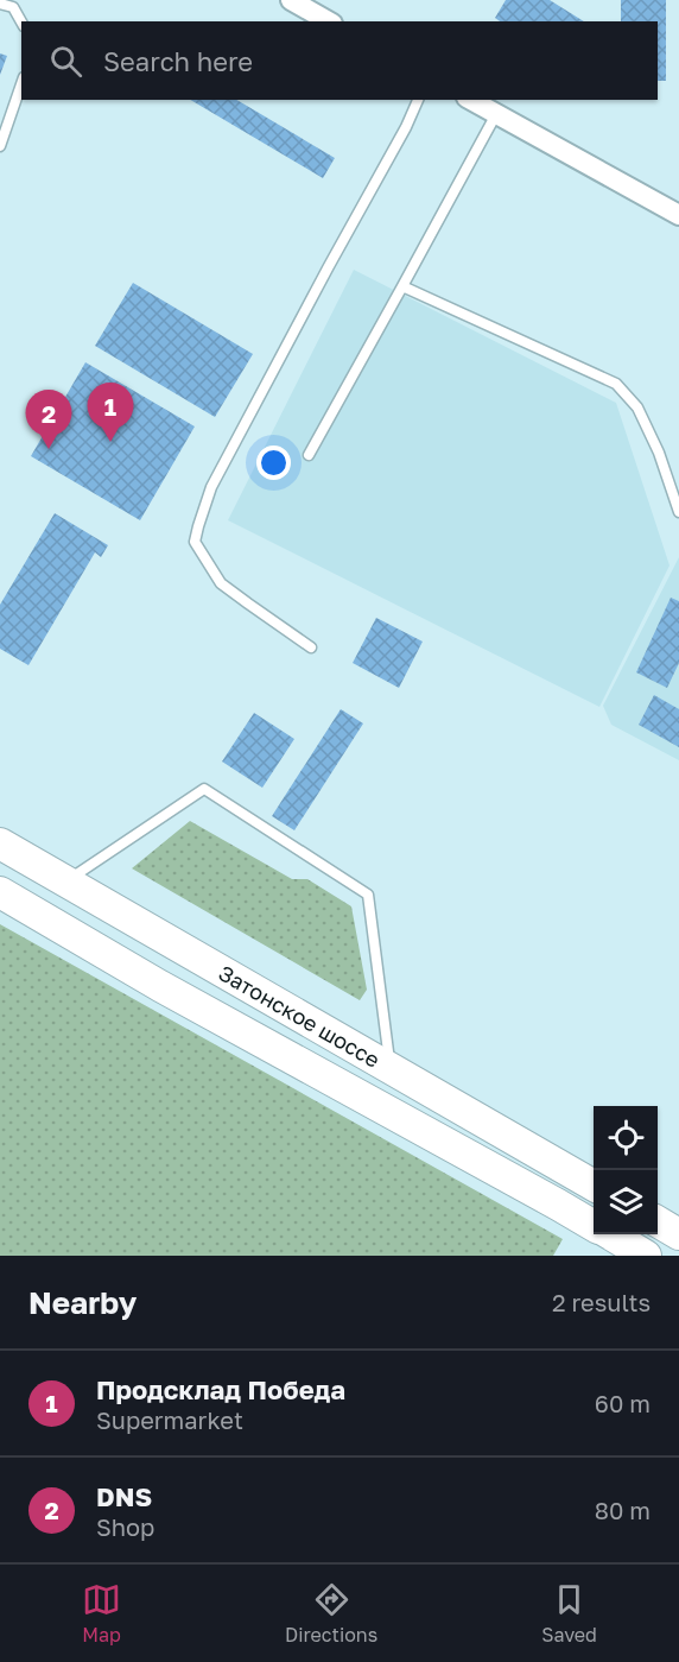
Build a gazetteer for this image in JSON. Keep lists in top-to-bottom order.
{
  "streets": {
    "main road": ["Затонское шоссе"]
  },
  "page": {
    "search": "Search here",
    "pins": ["1", "2"],
    "heading": ["Nearby", "2 results"],
    "list": [
      {
        "mark": "1",
        "name": "Продсклад Победа",
        "note": "Supermarket",
        "value": "60 m"
      },
      {
        "mark": "2",
        "name": "DNS",
        "note": "Shop",
        "value": "80 m"
      }
    ],
    "nav": ["Map", "Directions", "Saved"]
  }
}
